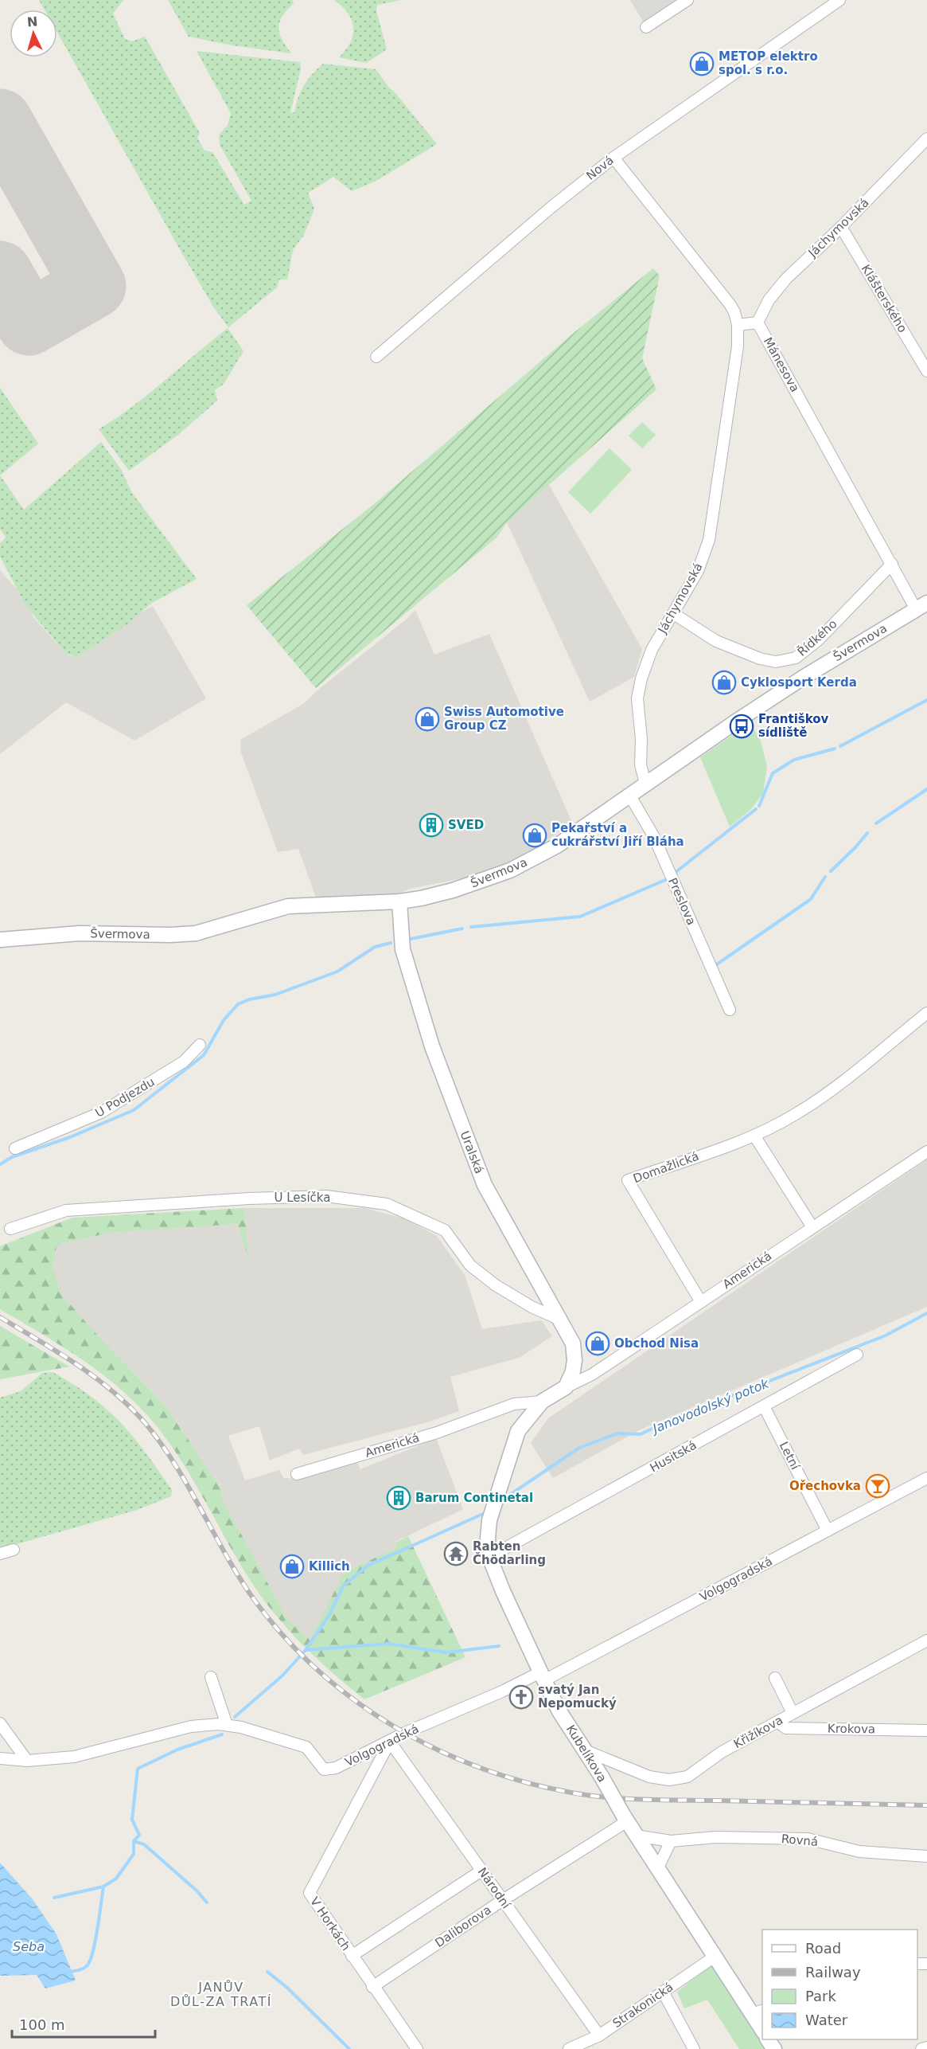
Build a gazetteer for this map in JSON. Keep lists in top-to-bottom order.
{
  "streets": {
    "street": [
      "Nová",
      "Jáchymovská",
      "Klášterského",
      "Mánesova",
      "Řídkého",
      "Švermova",
      "Preslova",
      "U Podjezdu",
      "Uralská",
      "Domažlická",
      "U Lesíčka",
      "Americká",
      "Letní",
      "Husitská",
      "Volgogradská",
      "Krokova",
      "Křižíkova",
      "Kubelíkova",
      "Rovná",
      "Národní",
      "V Horkách",
      "Daliborova",
      "Strakonická"
    ]
  },
  "crossings": [
    ["Jáchymovská", "Klášterského"],
    ["Jáchymovská", "Mánesova"],
    ["Jáchymovská", "Řídkého"],
    ["Jáchymovská", "Švermova"],
    ["Mánesova", "Řídkého"],
    ["Mánesova", "Švermova"],
    ["Švermova", "Preslova"],
    ["Švermova", "Uralská"],
    ["Uralská", "U Lesíčka"],
    ["Uralská", "Americká"],
    ["Uralská", "Kubelíkova"],
    ["Domažlická", "Americká"],
    ["Americká", "Kubelíkova"],
    ["Letní", "Husitská"],
    ["Letní", "Volgogradská"],
    ["Husitská", "Kubelíkova"],
    ["Volgogradská", "Kubelíkova"],
    ["Volgogradská", "Národní"],
    ["Volgogradská", "V Horkách"],
    ["Krokova", "Křižíkova"],
    ["Křižíkova", "Kubelíkova"],
    ["Kubelíkova", "Rovná"],
    ["Kubelíkova", "Daliborova"],
    ["Kubelíkova", "Strakonická"],
    ["Národní", "V Horkách"],
    ["Národní", "Daliborova"],
    ["Národní", "Strakonická"],
    ["V Horkách", "Daliborova"]
  ],
  "districts": ["JANŮV DŮL-ZA TRATÍ"],
  "water": ["Janovodolský potok", "Seba"],
  "places": {
    "shop": [
      "METOP elektro spol. s r.o.",
      "Cyklosport Kerda",
      "Swiss Automotive Group CZ",
      "Pekařství a cukrářství Jiří Bláha",
      "Obchod Nisa",
      "Killich"
    ],
    "bus stop": ["Františkov sídliště"],
    "building": ["SVED", "Barum Continetal"],
    "bar": ["Ořechovka"],
    "temple": ["Rabten Čhödarling"],
    "church": ["svatý Jan Nepomucký"]
  },
  "legend": [
    "Road",
    "Railway",
    "Park",
    "Water"
  ],
  "scale_bar": "100 m",
  "north": "top"
}
